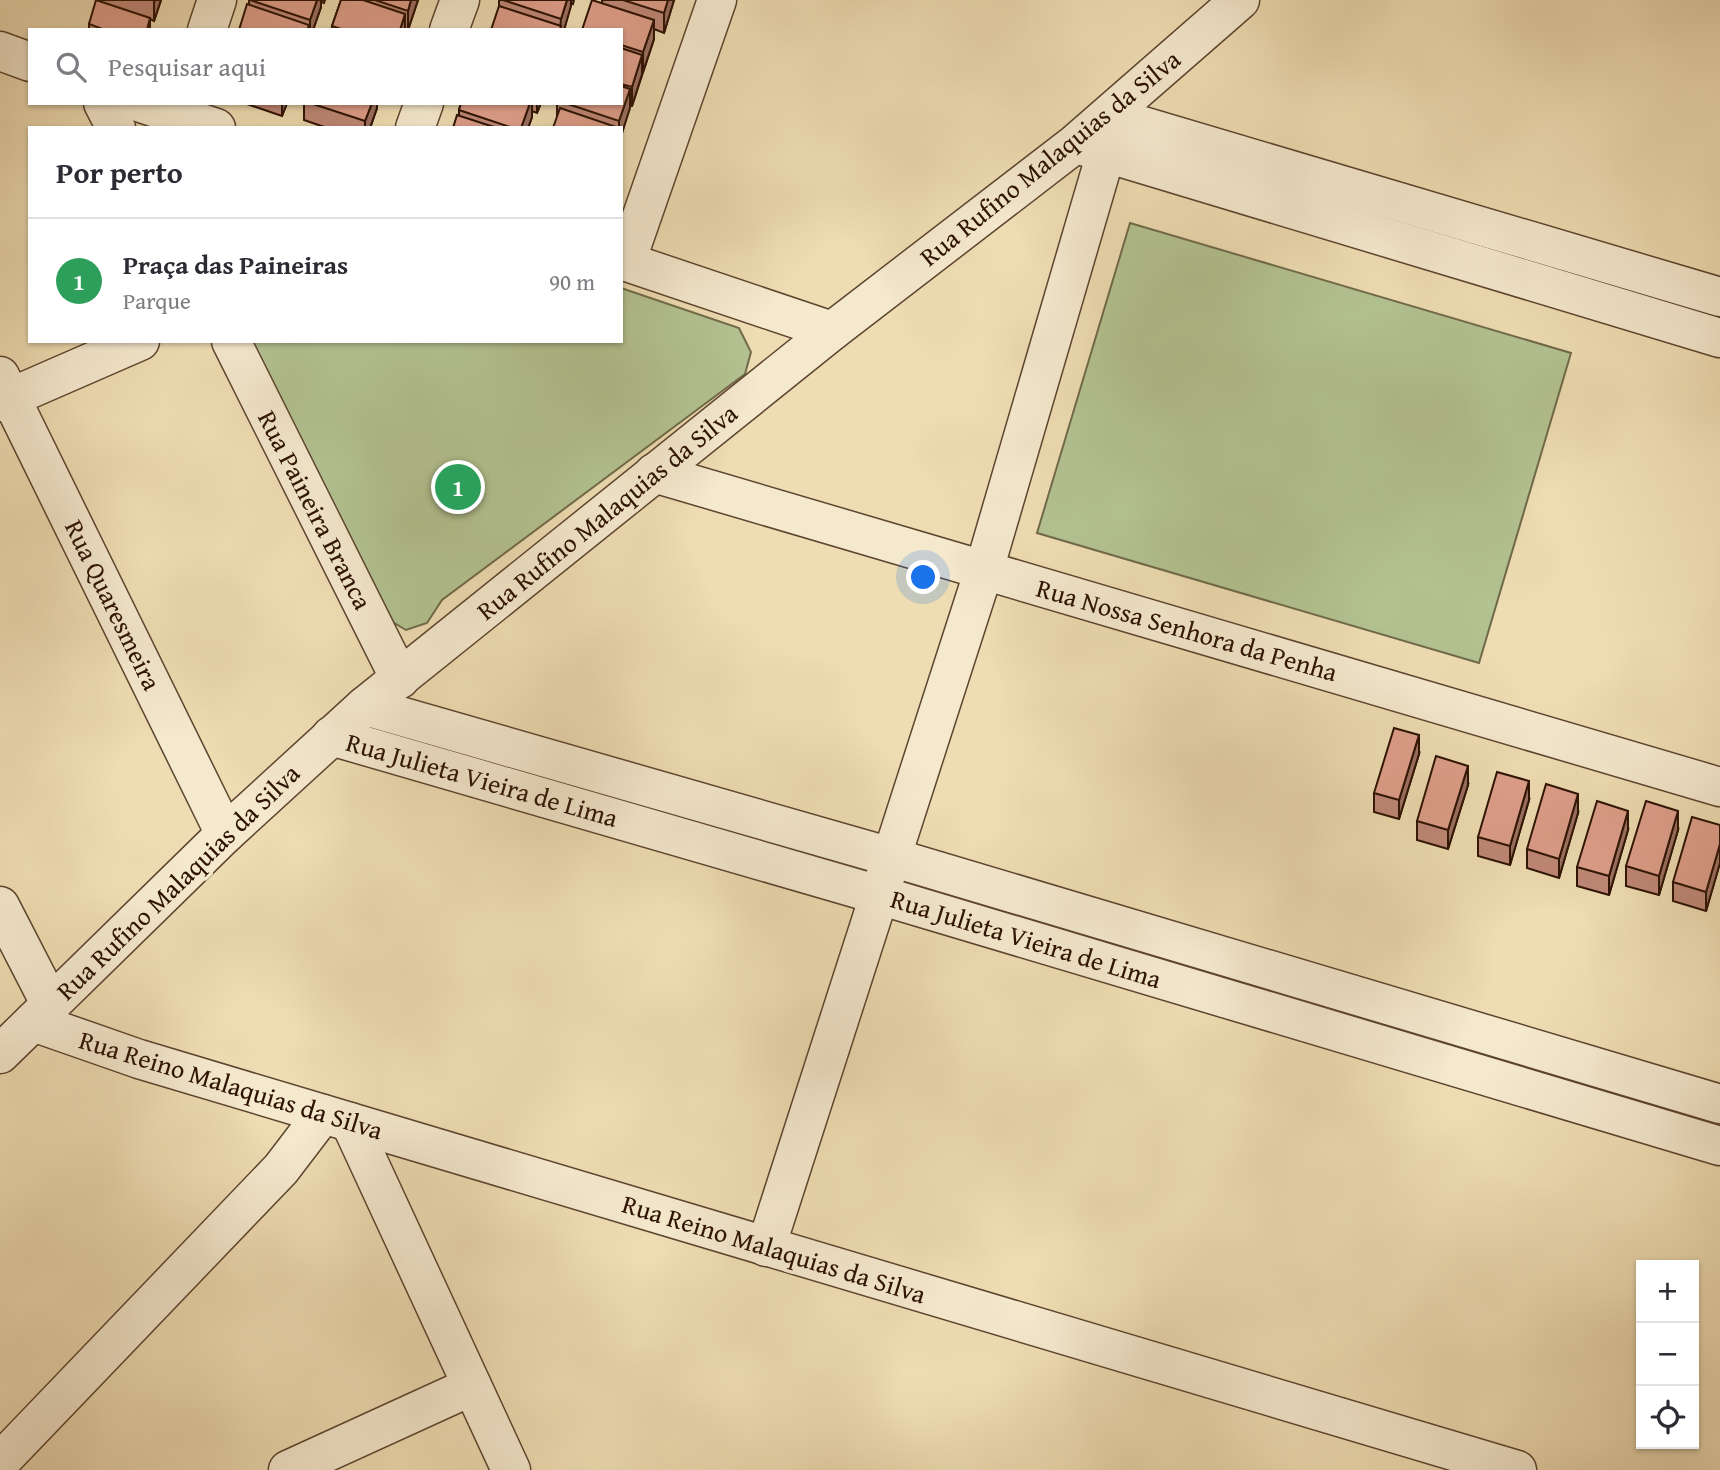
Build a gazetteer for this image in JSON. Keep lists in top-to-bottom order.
{
  "streets": {
    "street": [
      "Rua Rufino Malaquias da Silva",
      "Rua Paineira Branca",
      "Rua Quaresmeira",
      "Rua Nossa Senhora da Penha",
      "Rua Julieta Vieira de Lima",
      "Rua Reino Malaquias da Silva"
    ]
  },
  "crossings": [
    ["Rua Rufino Malaquias da Silva", "Rua Paineira Branca"],
    ["Rua Rufino Malaquias da Silva", "Rua Quaresmeira"],
    ["Rua Rufino Malaquias da Silva", "Rua Nossa Senhora da Penha"],
    ["Rua Rufino Malaquias da Silva", "Rua Julieta Vieira de Lima"],
    ["Rua Rufino Malaquias da Silva", "Rua Reino Malaquias da Silva"]
  ],
  "page": {
    "search": "Pesquisar aqui",
    "heading": "Por perto",
    "list": [
      {
        "mark": "1",
        "name": "Praça das Paineiras",
        "note": "Parque",
        "value": "90 m"
      }
    ],
    "pins": "1",
    "map_buttons": ["+", "−"]
  }
}
